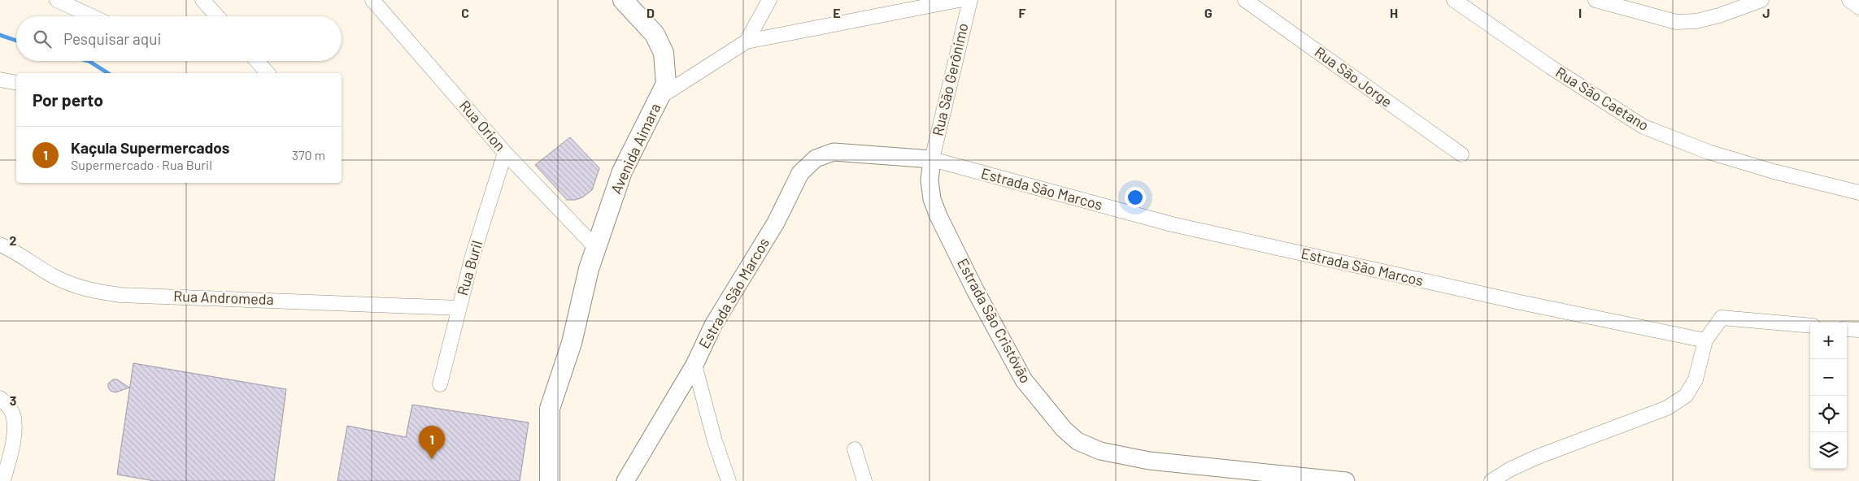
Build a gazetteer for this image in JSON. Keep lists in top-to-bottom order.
{
  "streets": {
    "main road": ["Avenida Aimara"],
    "street": [
      "Rua São Jorge",
      "Rua São Gerônimo",
      "Rua São Caetano",
      "Rua Orion",
      "Estrada São Marcos",
      "Rua Buril",
      "Rua Andromeda",
      "Estrada São Cristóvão"
    ]
  },
  "crossings": [
    ["Rua São Gerônimo", "Estrada São Marcos"],
    ["Rua São Gerônimo", "Estrada São Cristóvão"],
    ["Rua Orion", "Avenida Aimara"],
    ["Rua Orion", "Rua Buril"],
    ["Estrada São Marcos", "Estrada São Cristóvão"],
    ["Rua Buril", "Rua Andromeda"]
  ],
  "page": {
    "search": "Pesquisar aqui",
    "heading": "Por perto",
    "list": [
      {
        "mark": "1",
        "name": "Kaçula Supermercados",
        "note": "Supermercado · Rua Buril",
        "value": "370 m"
      }
    ],
    "map_buttons": ["+", "−"],
    "pins": "1"
  },
  "grid": {
    "columns": [
      "C",
      "D",
      "E",
      "F",
      "G",
      "H",
      "I",
      "J"
    ],
    "rows": ["2", "3"]
  }
}
